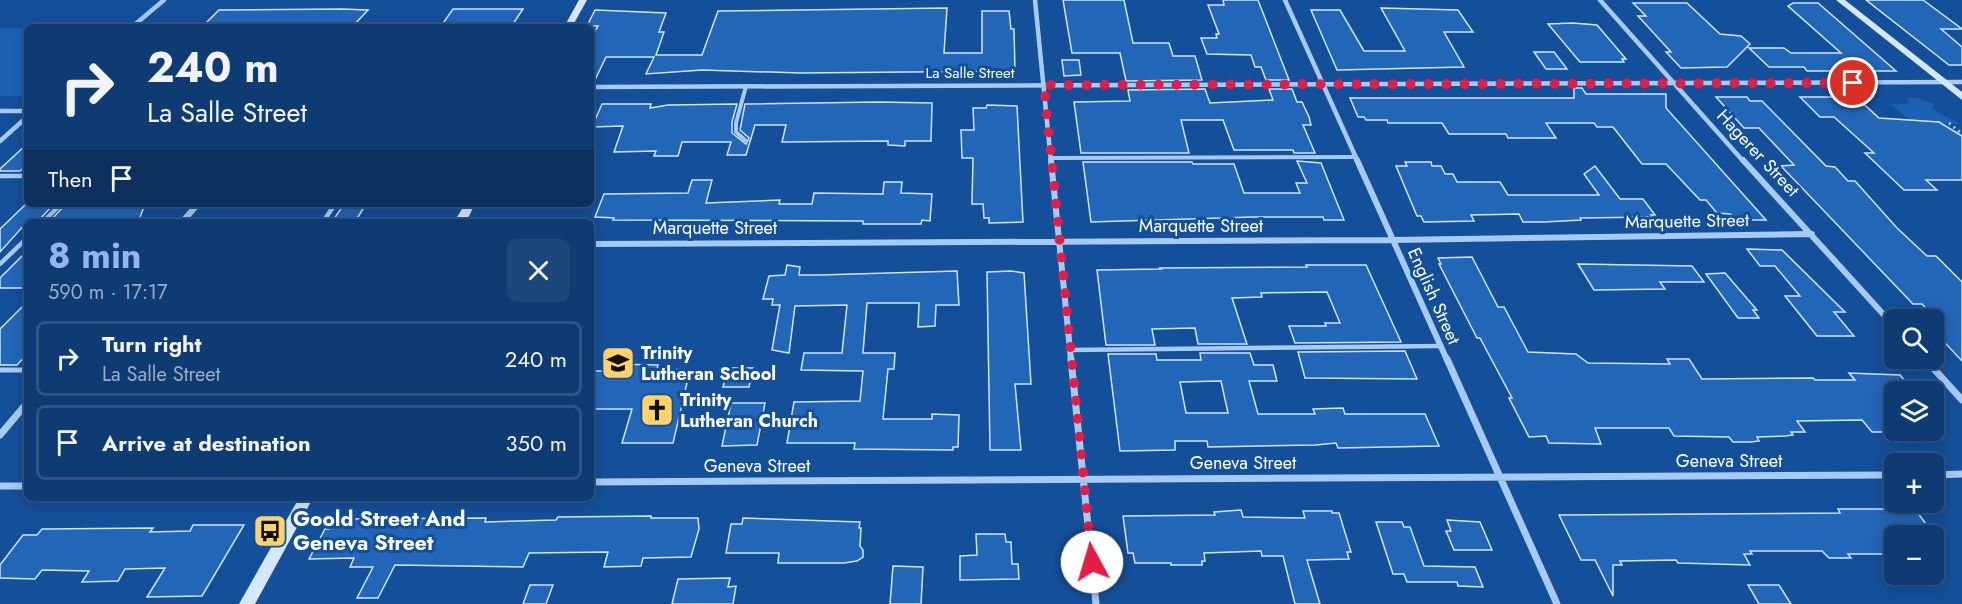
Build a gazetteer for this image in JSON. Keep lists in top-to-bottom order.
{
  "streets": {
    "street": [
      "La Salle Street",
      "Hagerer Street",
      "Marquette Street",
      "English Street",
      "Geneva Street"
    ]
  },
  "crossings": [
    ["La Salle Street", "Hagerer Street"],
    ["La Salle Street", "English Street"],
    ["Hagerer Street", "Marquette Street"],
    ["Marquette Street", "English Street"],
    ["English Street", "Geneva Street"]
  ],
  "places": {
    "school or university": ["Trinity Lutheran School"],
    "church": ["Trinity Lutheran Church"],
    "bus stop": ["Goold Street And Geneva Street"]
  },
  "page": {
    "turn": ["240 m", "La Salle Street"],
    "then": "Then",
    "heading": ["8 min", "590 m · 17:17"],
    "map_buttons": ["+", "−"],
    "list": [
      {
        "name": "Turn right",
        "note": "La Salle Street",
        "value": "240 m"
      },
      {
        "name": "Arrive at destination",
        "value": "350 m"
      }
    ]
  }
}
